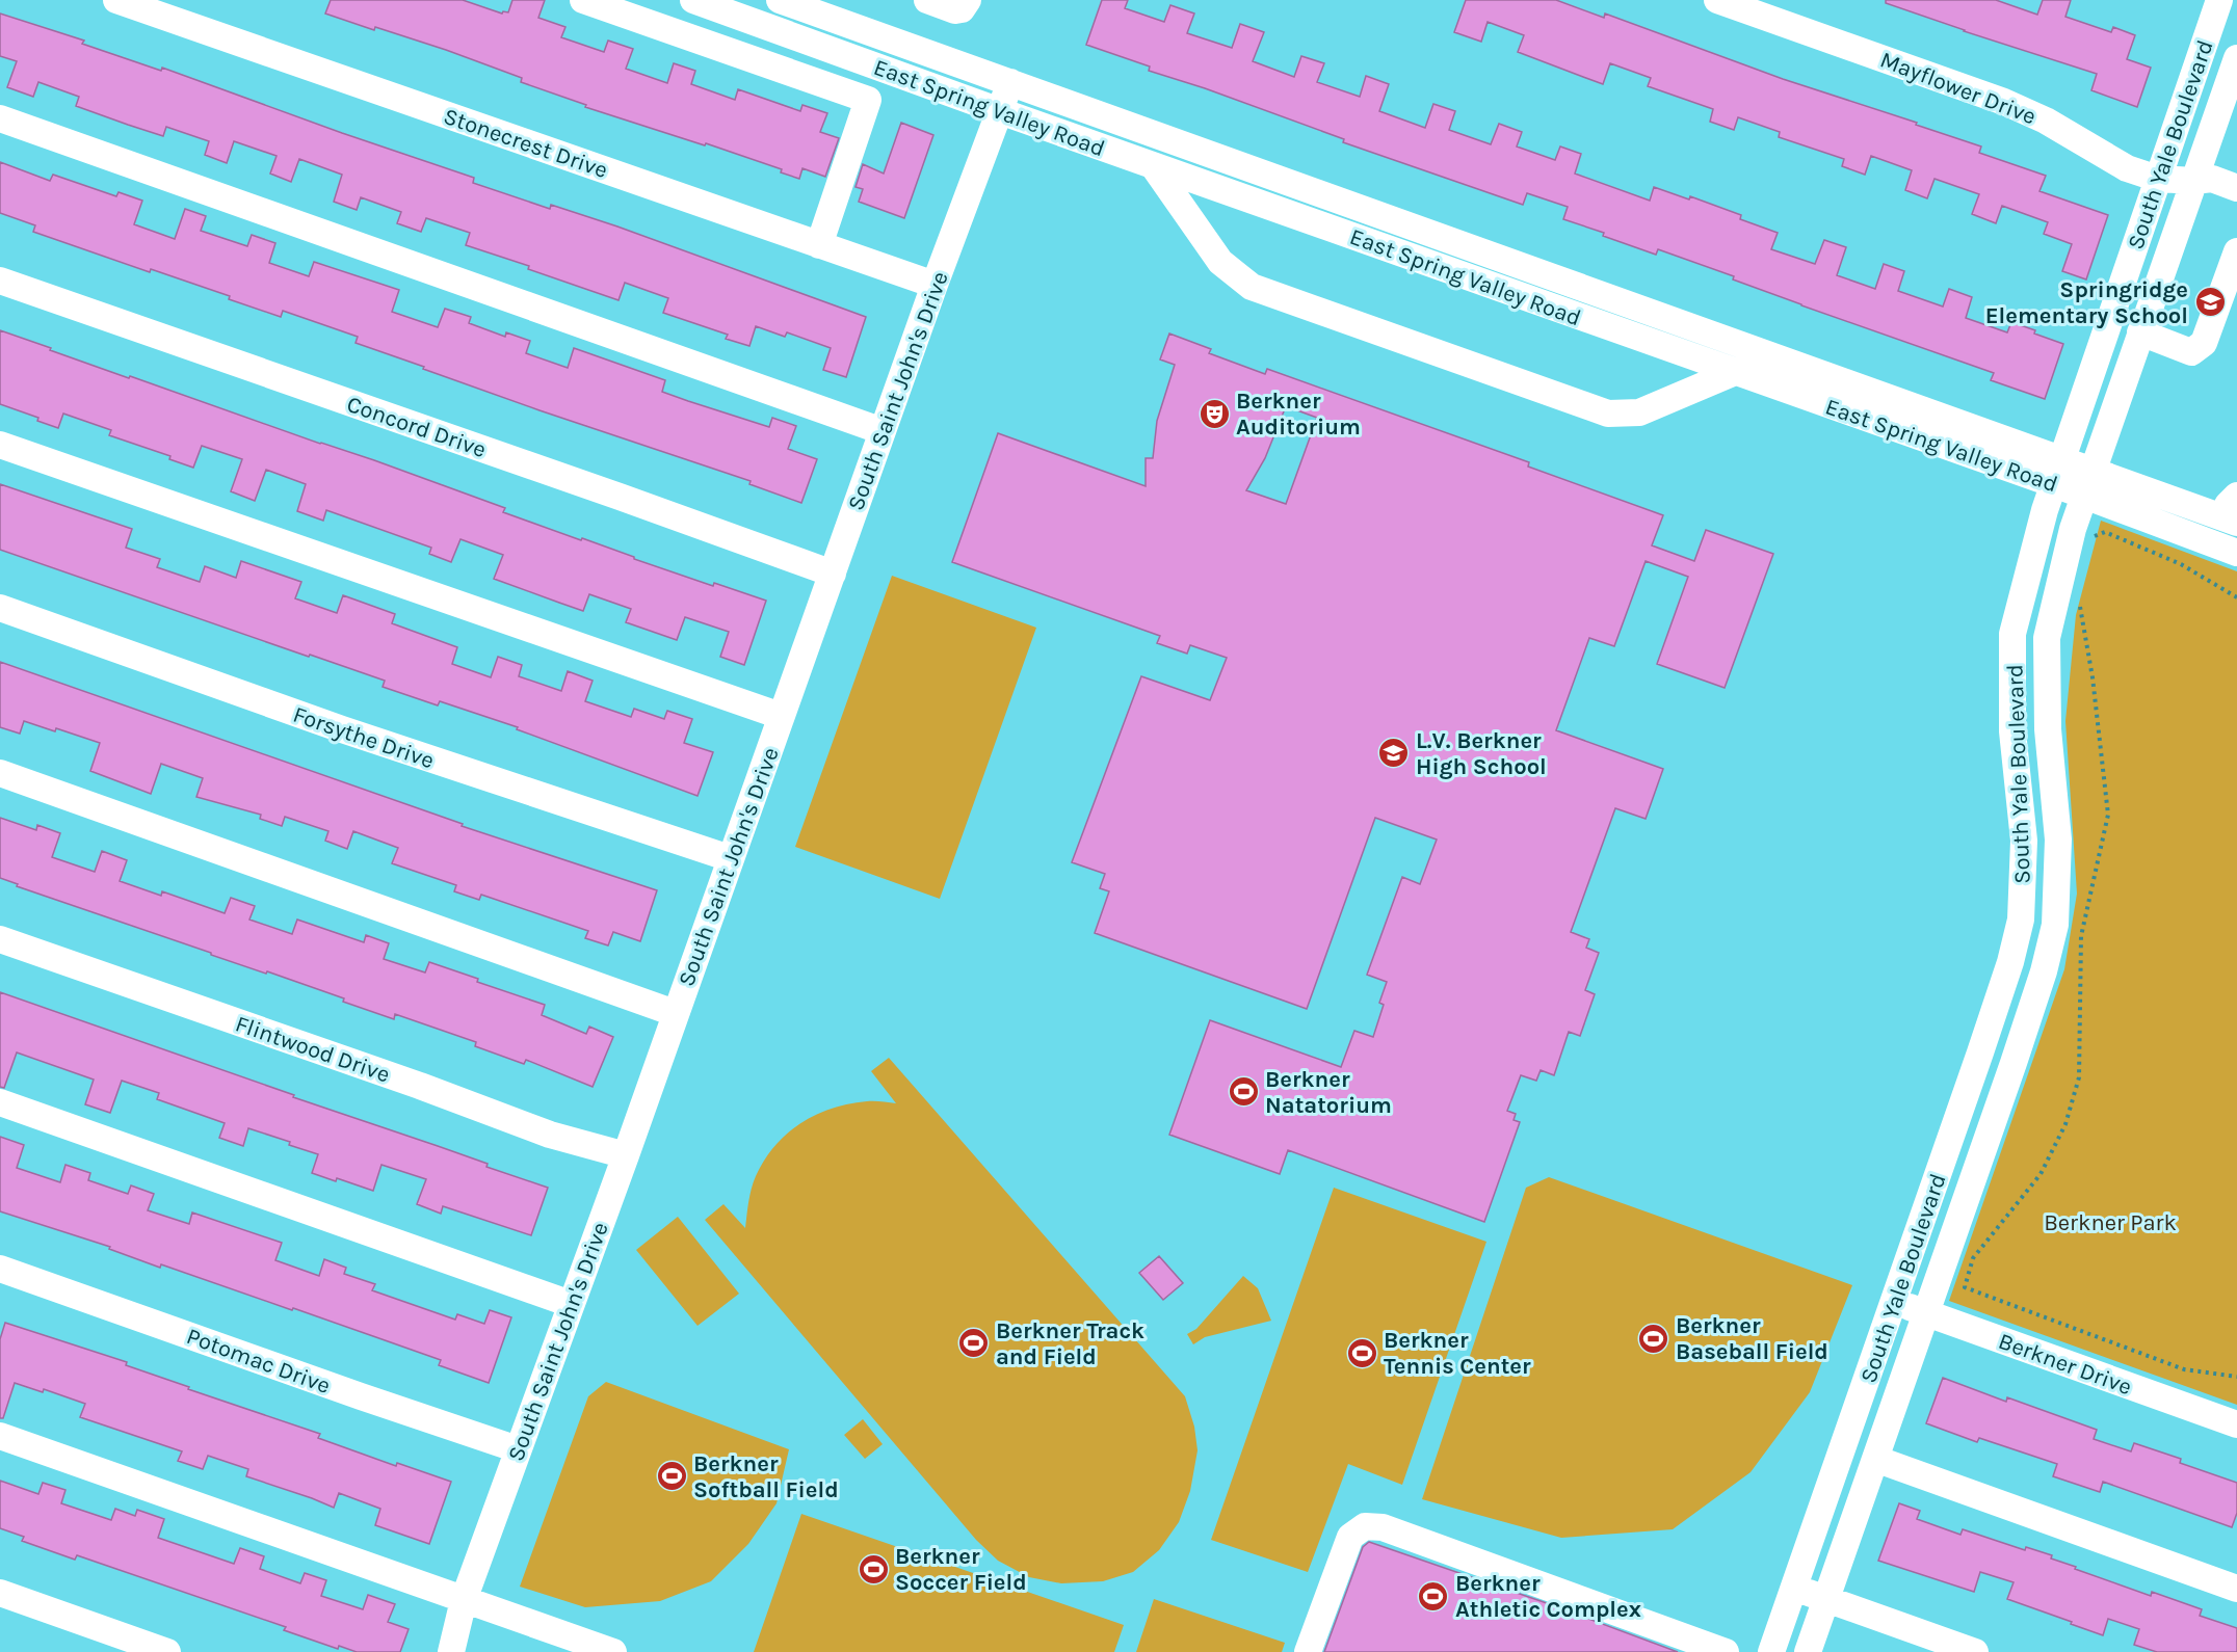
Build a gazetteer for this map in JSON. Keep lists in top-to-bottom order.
{
  "streets": {
    "street": [
      "Mayflower Drive",
      "East Spring Valley Road",
      "Stonecrest Drive",
      "South Yale Boulevard",
      "South Saint John's Drive",
      "Concord Drive",
      "Forsythe Drive",
      "Flintwood Drive",
      "Potomac Drive",
      "Berkner Drive"
    ]
  },
  "crossings": [
    ["Mayflower Drive", "South Yale Boulevard"],
    ["East Spring Valley Road", "South Yale Boulevard"],
    ["East Spring Valley Road", "South Saint John's Drive"],
    ["Stonecrest Drive", "South Saint John's Drive"],
    ["South Yale Boulevard", "Berkner Drive"],
    ["South Saint John's Drive", "Concord Drive"],
    ["South Saint John's Drive", "Forsythe Drive"],
    ["South Saint John's Drive", "Flintwood Drive"],
    ["South Saint John's Drive", "Potomac Drive"]
  ],
  "parks": ["Berkner Park"],
  "places": {
    "school or university": ["Springridge Elementary School", "L.V. Berkner High School"],
    "theatre": ["Berkner Auditorium"],
    "sports": [
      "Berkner Natatorium",
      "Berkner Baseball Field",
      "Berkner Track and Field",
      "Berkner Tennis Center",
      "Berkner Softball Field",
      "Berkner Soccer Field",
      "Berkner Athletic Complex"
    ]
  }
}
